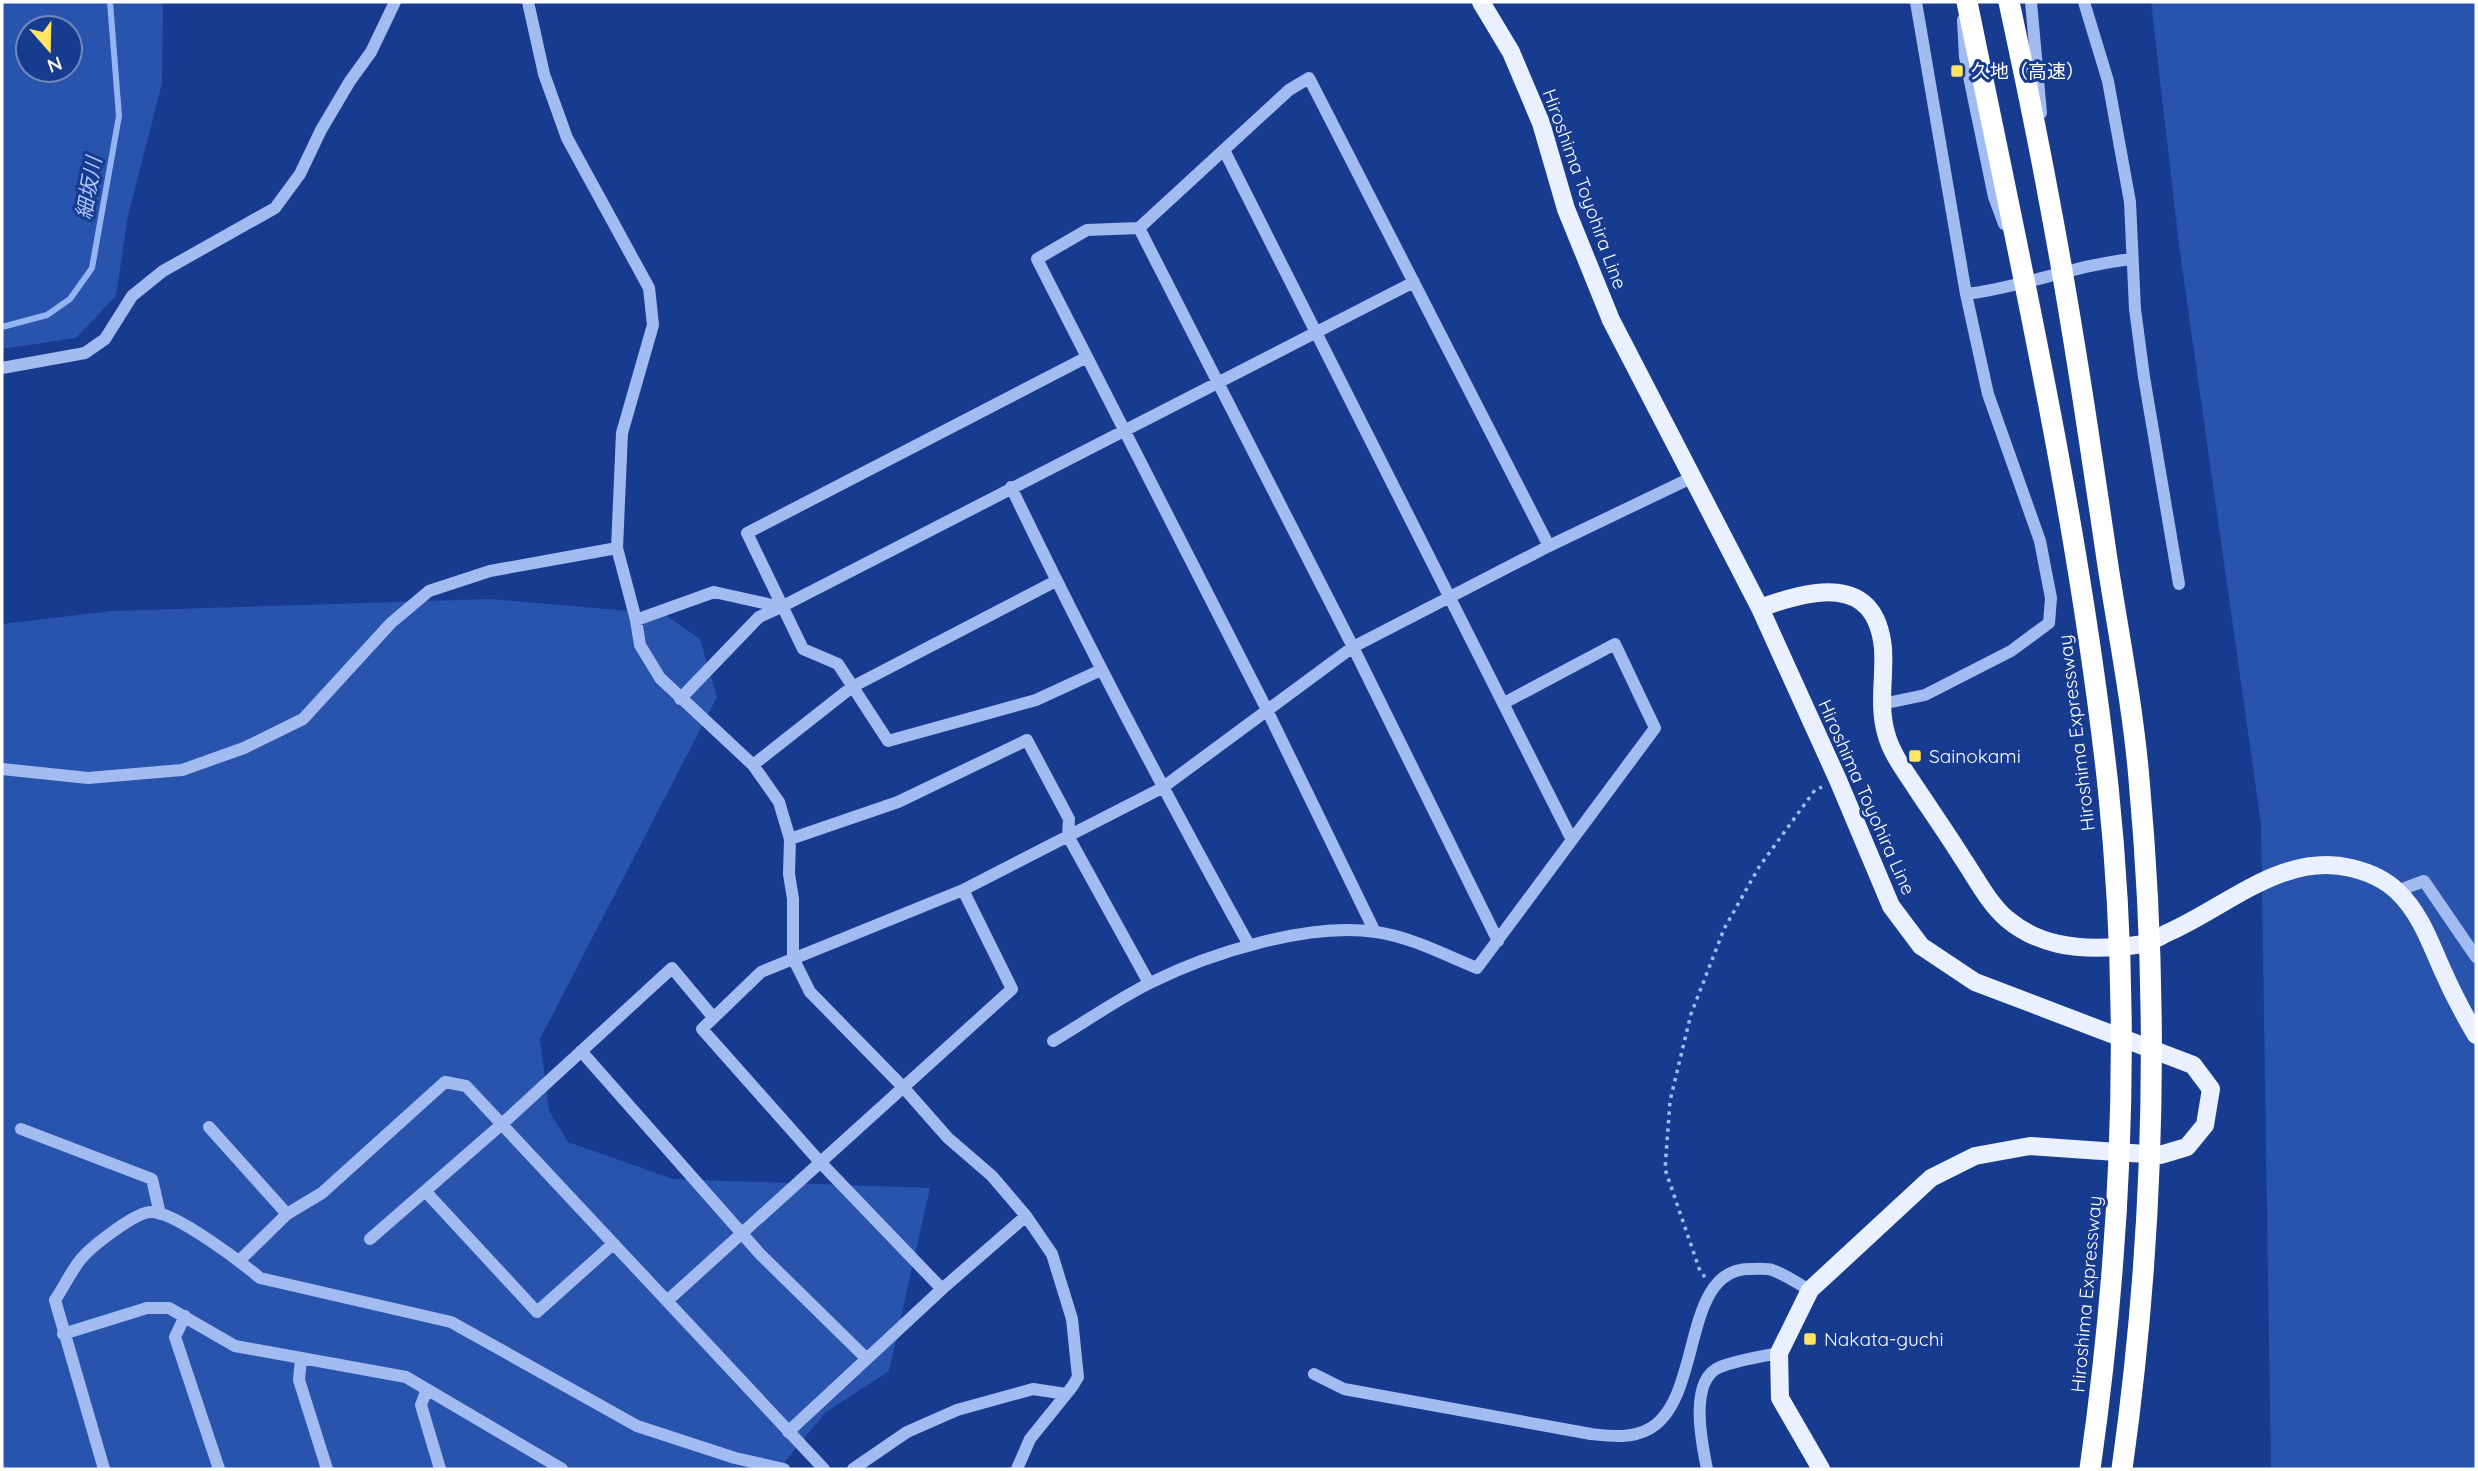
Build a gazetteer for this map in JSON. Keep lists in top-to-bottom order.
{
  "streets": {
    "highway": ["Hiroshima Expressway"],
    "main road": ["Hiroshima Toyohira Line"]
  },
  "water": ["細坂川"],
  "places": {
    "transit": ["久地（高速）", "Sainokami", "Nakata-guchi"]
  },
  "north": "bottom"
}
